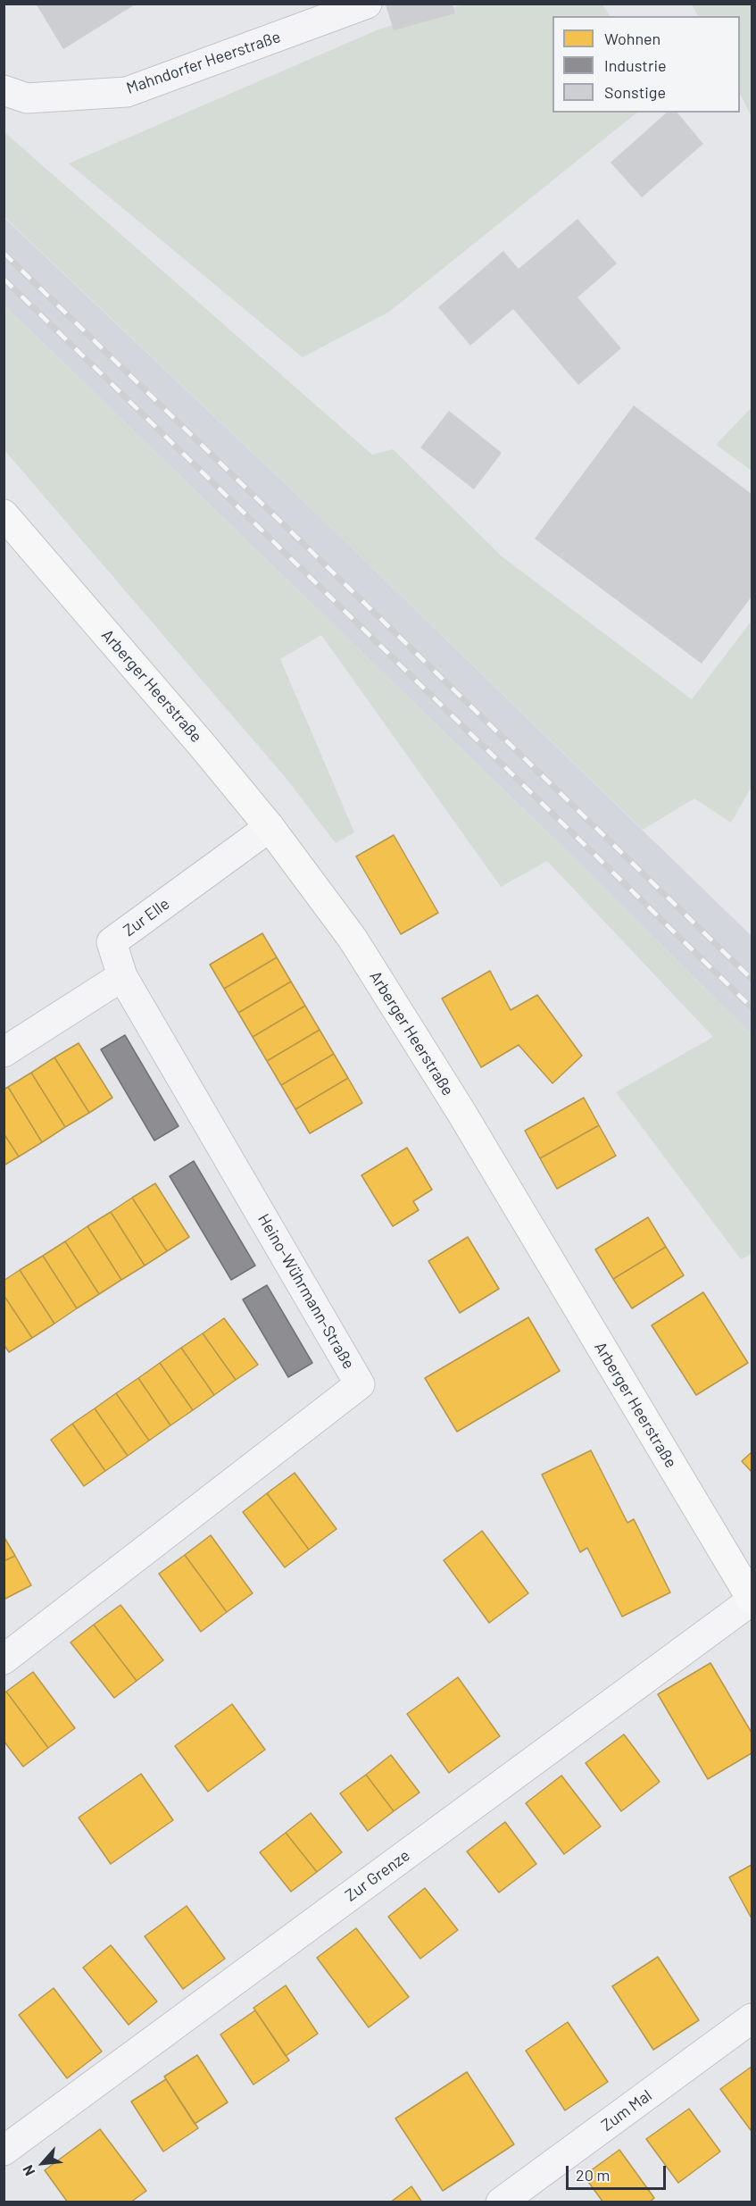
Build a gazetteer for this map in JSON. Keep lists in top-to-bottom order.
{
  "streets": {
    "main road": ["Arberger Heerstraße"],
    "street": [
      "Mahndorfer Heerstraße",
      "Zur Elle",
      "Heino-Wührmann-Straße",
      "Zur Grenze",
      "Zum Mal"
    ]
  },
  "crossings": [
    ["Arberger Heerstraße", "Zur Elle"],
    ["Arberger Heerstraße", "Zur Grenze"],
    ["Zur Elle", "Heino-Wührmann-Straße"]
  ],
  "legend": ["Wohnen", "Industrie", "Sonstige"],
  "scale_bar": "20 m",
  "north": "bottom left"
}
